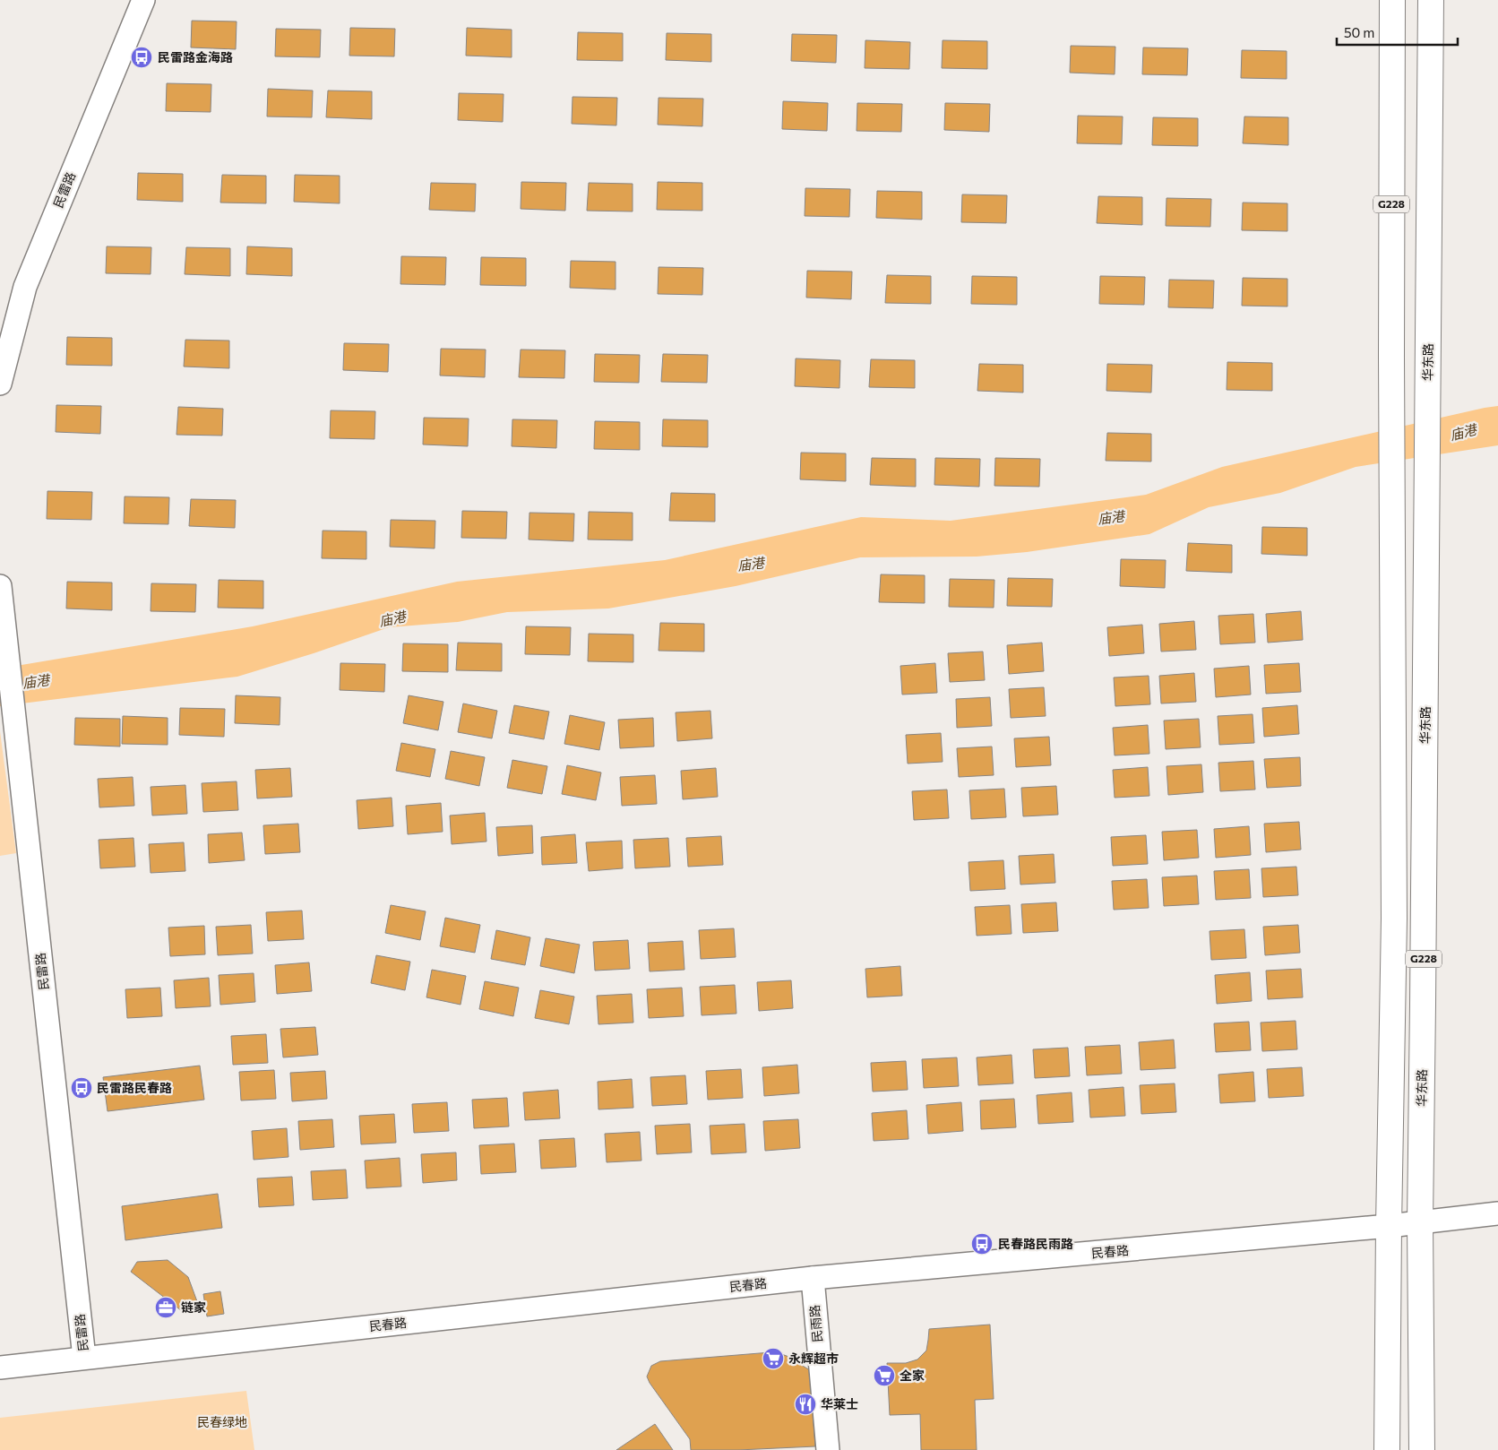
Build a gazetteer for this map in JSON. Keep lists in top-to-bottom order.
{
  "streets": {
    "highway": ["G228", "华东路"],
    "street": ["民雷路", "民春路", "民雨路"]
  },
  "crossings": [
    ["民雷路", "民春路"],
    ["G228", "民春路"],
    ["华东路", "民春路"],
    ["民春路", "民雨路"]
  ],
  "water": ["庙港"],
  "parks": ["民春绿地"],
  "places": {
    "bus stop": ["民雷路金海路", "民雷路民春路", "民春路民雨路"],
    "office": ["链家"],
    "supermarket": ["永辉超市", "全家"],
    "restaurant": ["华莱士"]
  },
  "scale_bar": "50 m"
}
